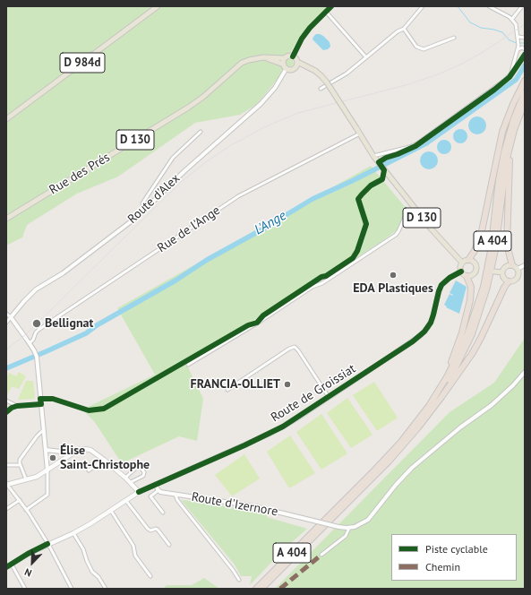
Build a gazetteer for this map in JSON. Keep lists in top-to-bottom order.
{
  "streets": {
    "highway": ["A 404"],
    "main road": [
      "D 984d",
      "D 130",
      "Rue des Prés",
      "Route de Groissiat"
    ],
    "street": ["Route d'Alex", "Rue de l'Ange", "Route d'Izernore"]
  },
  "crossings": [
    ["D 130", "Rue des Prés"],
    ["D 130", "Route d'Alex"],
    ["D 130", "Rue de l'Ange"],
    ["D 130", "Route de Groissiat"],
    ["Rue des Prés", "Route d'Alex"]
  ],
  "water": ["L'Ange"],
  "places": [
    "EDA Plastiques",
    "Bellignat",
    "FRANCIA-OLLIET",
    "Élise Saint-Christophe"
  ],
  "legend": ["Piste cyclable", "Chemin"],
  "north": "bottom left"
}
